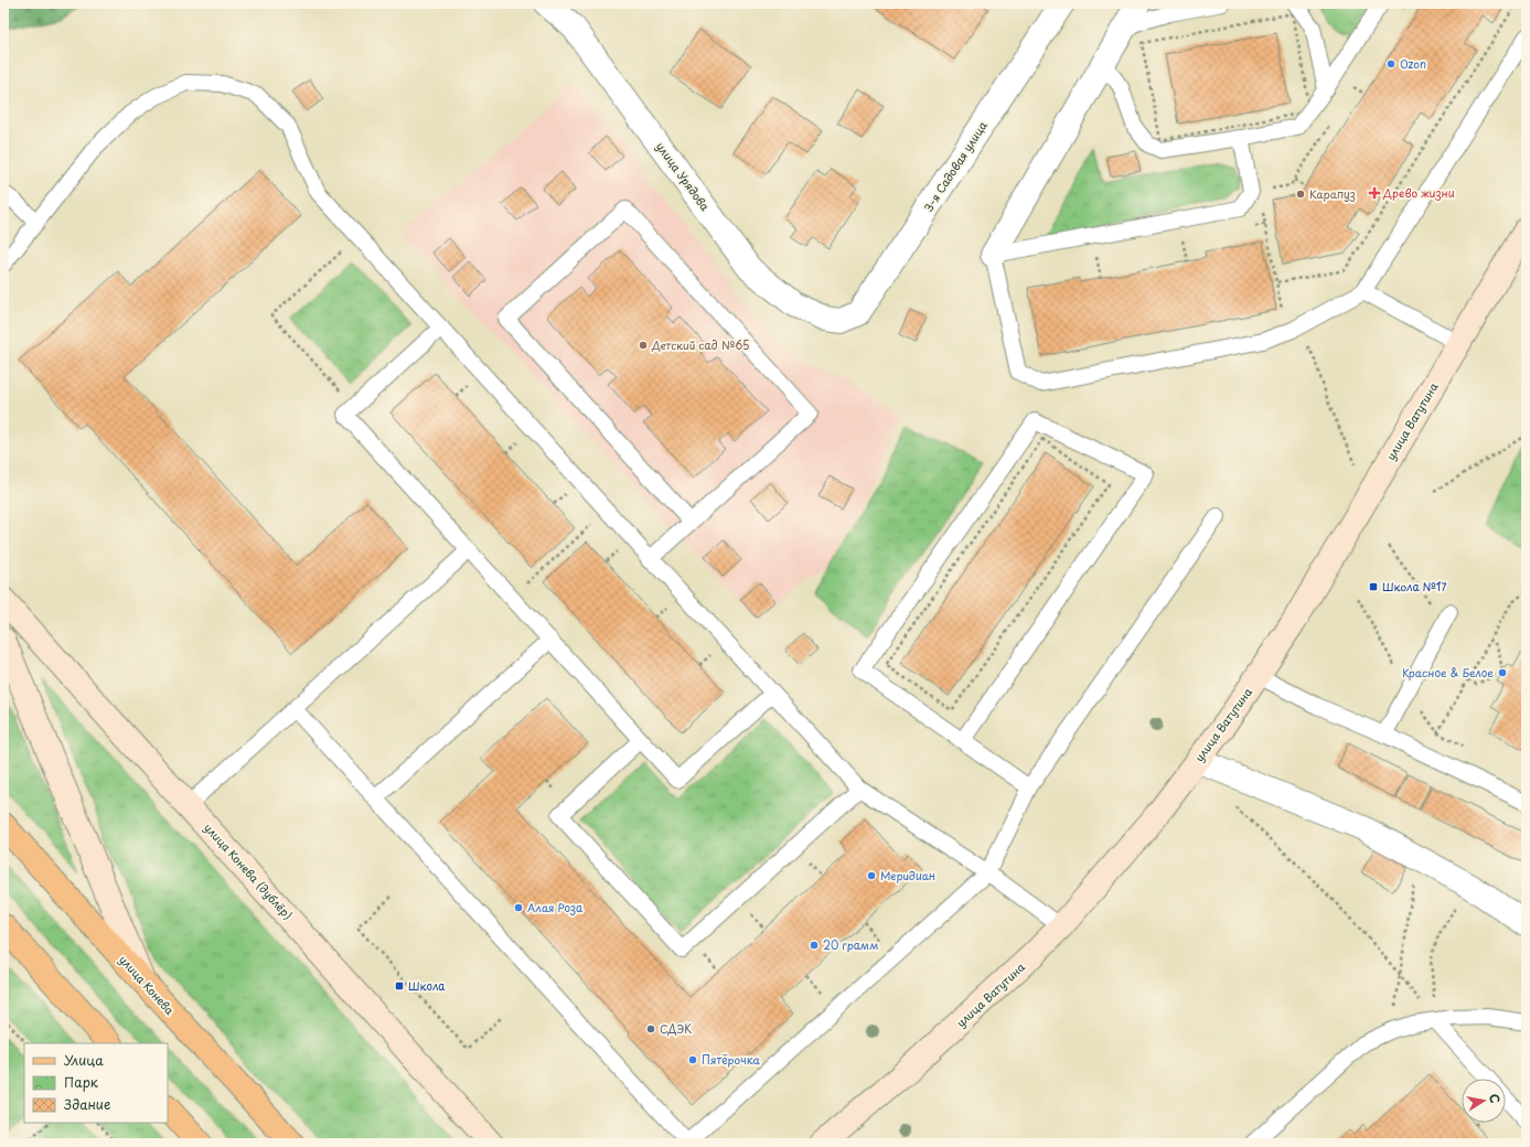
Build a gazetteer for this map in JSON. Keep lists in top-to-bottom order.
{
  "streets": {
    "main road": ["улица Ватутина", "улица Конева (дублёр)", "улица Конева"],
    "street": ["3-я Садовая улица", "улица Урядова"]
  },
  "crossings": [
    ["3-я Садовая улица", "улица Урядова"]
  ],
  "places": {
    "other": [
      "Ozon",
      "Карапуз",
      "Детский сад №65",
      "Красное & Белое",
      "Меридиан",
      "Алая Роза",
      "20 грамм",
      "СДЭК",
      "Пятёрочка"
    ],
    "health": ["Древо жизни"],
    "transit": ["Школа №17", "Школа"]
  },
  "legend": ["Улица", "Парк", "Здание"],
  "north": "right"
}
